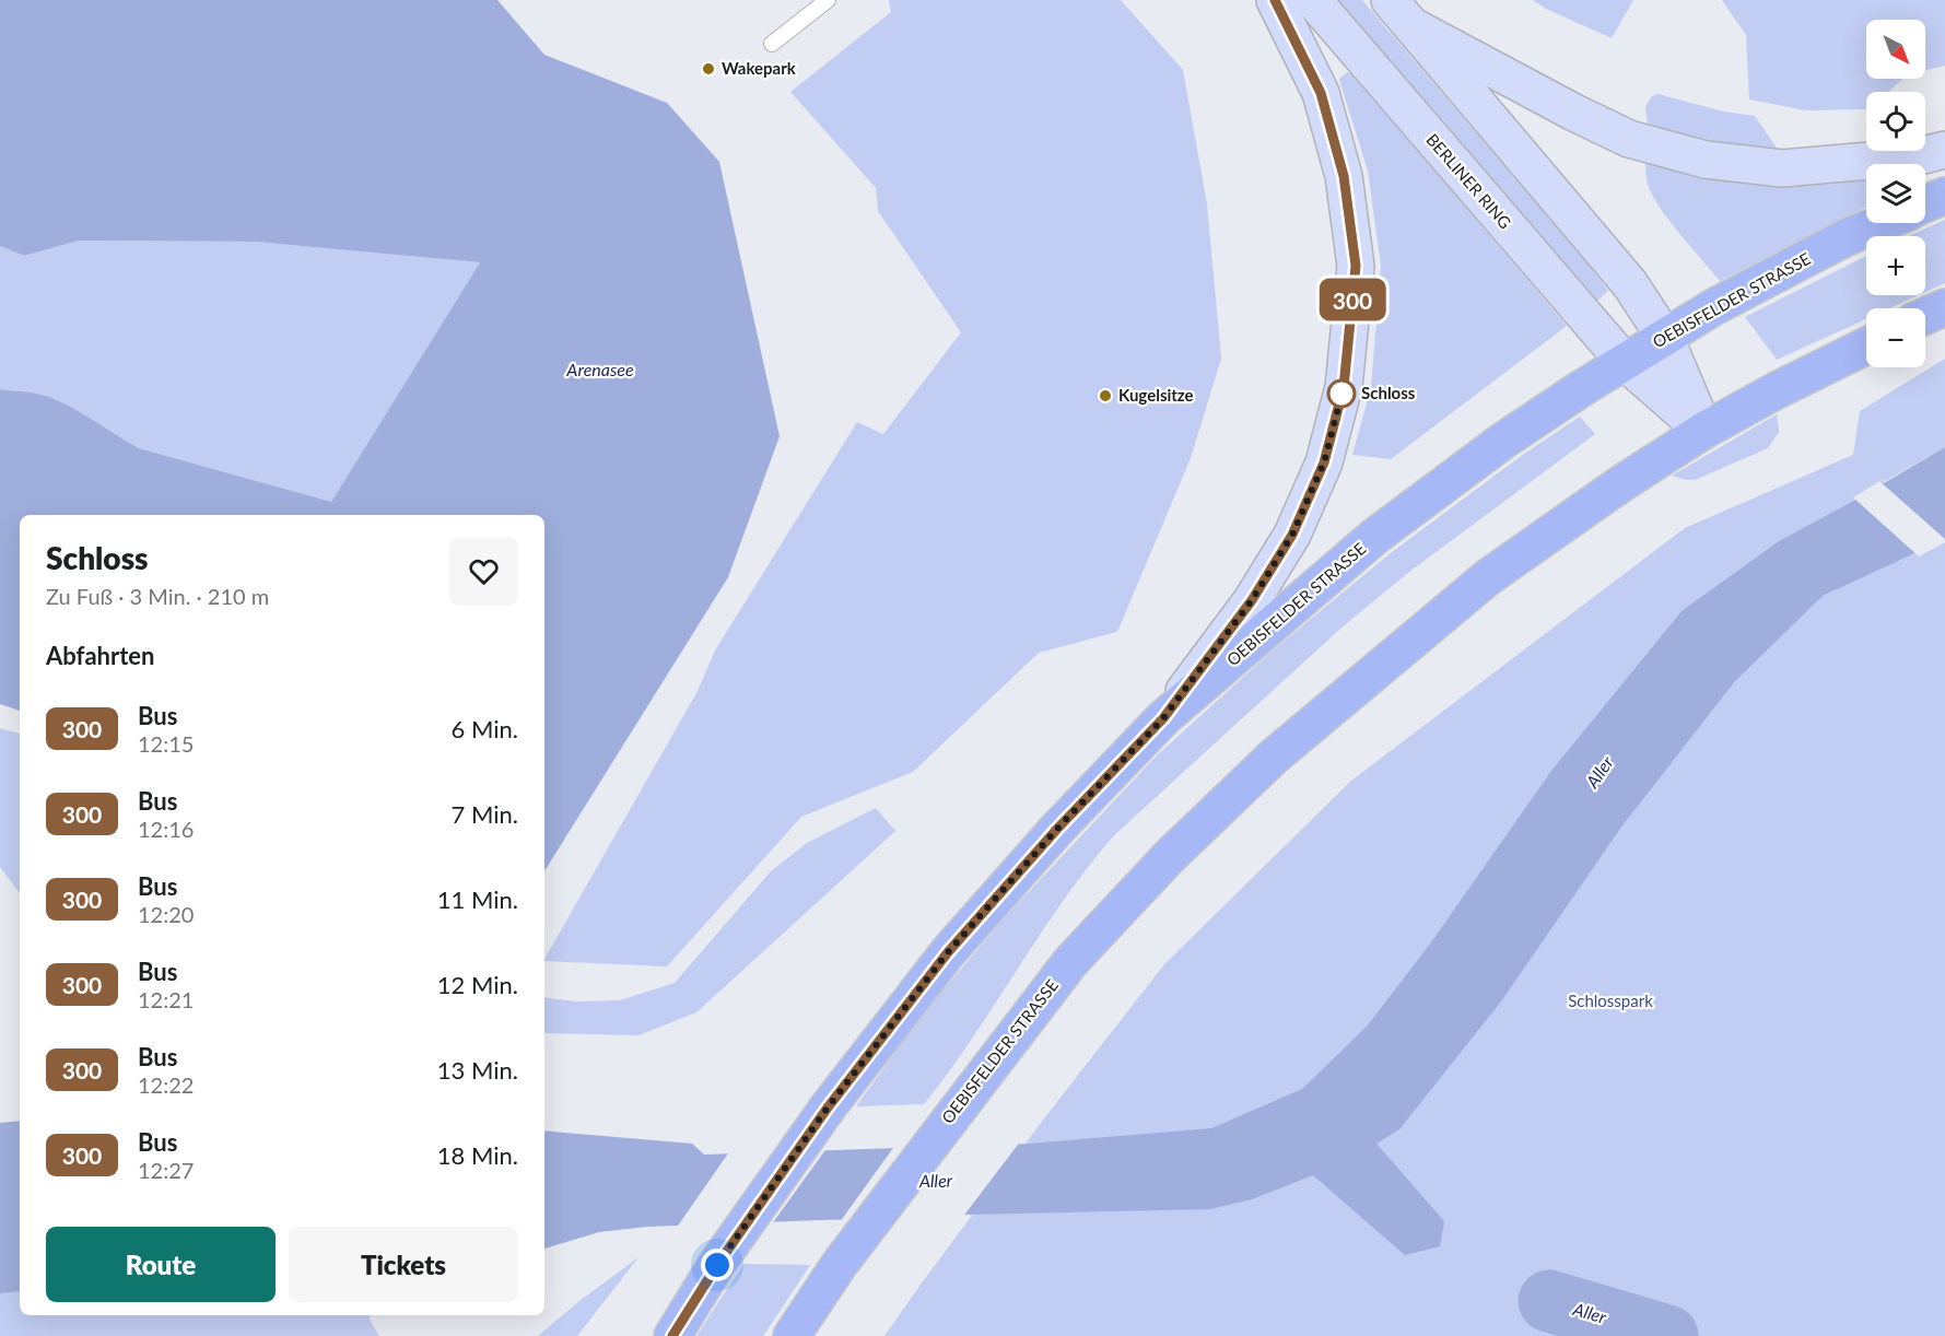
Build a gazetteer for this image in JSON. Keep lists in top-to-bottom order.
{
  "streets": {
    "main road": ["BERLINER RING", "OEBISFELDER STRASSE"]
  },
  "crossings": [
    ["BERLINER RING", "OEBISFELDER STRASSE"]
  ],
  "water": ["Arenasee", "Aller"],
  "parks": ["Schlosspark"],
  "places": ["Wakepark", "Schloss", "Kugelsitze"],
  "lines": ["bus line 300"],
  "north": "bottom right",
  "page": {
    "on_map": "300",
    "map_buttons": ["+", "−"],
    "heading": [
      ["Schloss", "Zu Fuß · 3 Min. · 210 m"],
      "Abfahrten"
    ],
    "list": [
      {
        "mark": "300",
        "name": "Bus",
        "note": "12:15",
        "value": "6 Min."
      },
      {
        "mark": "300",
        "name": "Bus",
        "note": "12:16",
        "value": "7 Min."
      },
      {
        "mark": "300",
        "name": "Bus",
        "note": "12:20",
        "value": "11 Min."
      },
      {
        "mark": "300",
        "name": "Bus",
        "note": "12:21",
        "value": "12 Min."
      },
      {
        "mark": "300",
        "name": "Bus",
        "note": "12:22",
        "value": "13 Min."
      },
      {
        "mark": "300",
        "name": "Bus",
        "note": "12:27",
        "value": "18 Min."
      }
    ],
    "buttons": ["Route", "Tickets"]
  }
}
